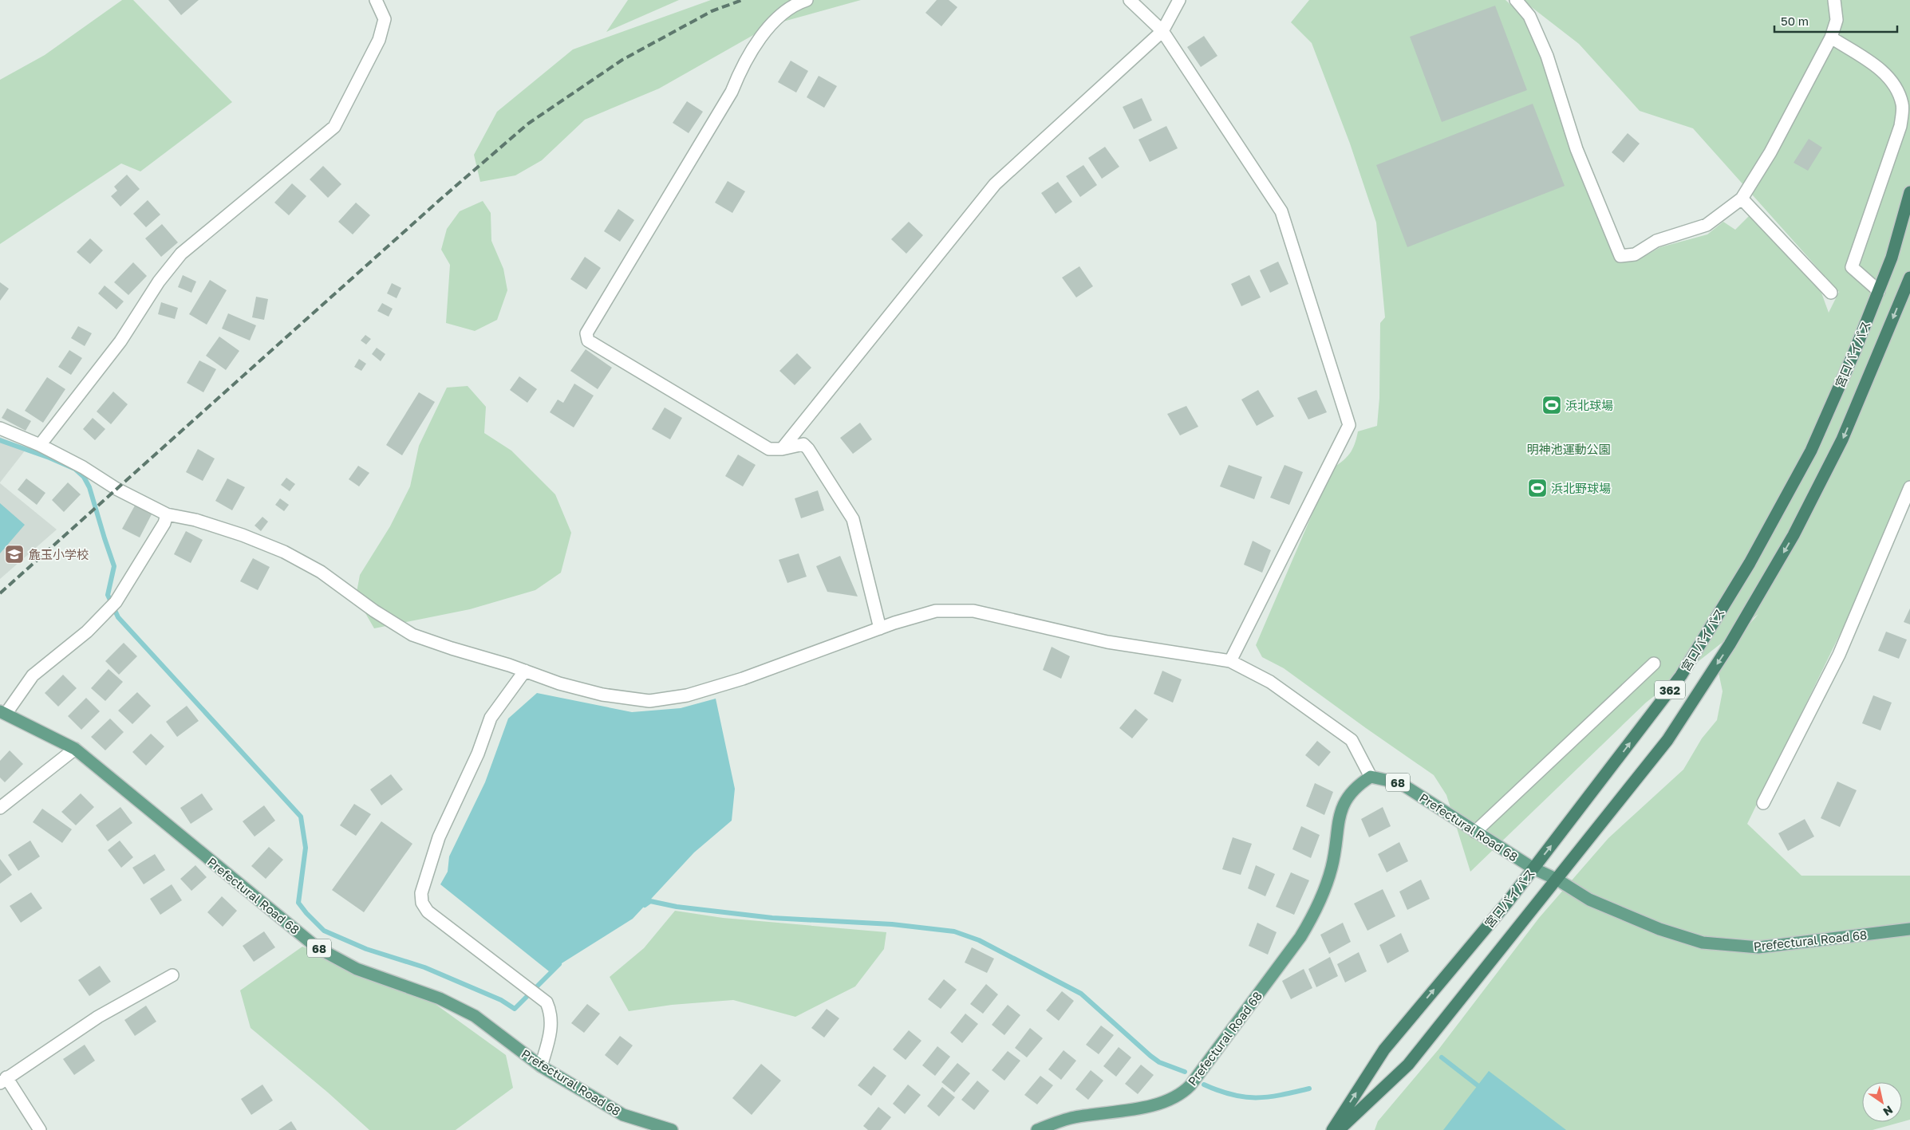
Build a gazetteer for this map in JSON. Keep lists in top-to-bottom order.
{
  "streets": {
    "highway": ["宮口バイパス", "362"],
    "main road": ["68", "Prefectural Road 68"]
  },
  "crossings": [
    ["宮口バイパス", "Prefectural Road 68"]
  ],
  "parks": ["明神池運動公園"],
  "places": {
    "sports": ["浜北球場", "浜北野球場"],
    "school or university": ["麁玉小学校"]
  },
  "scale_bar": "50 m",
  "north": "bottom right"
}
